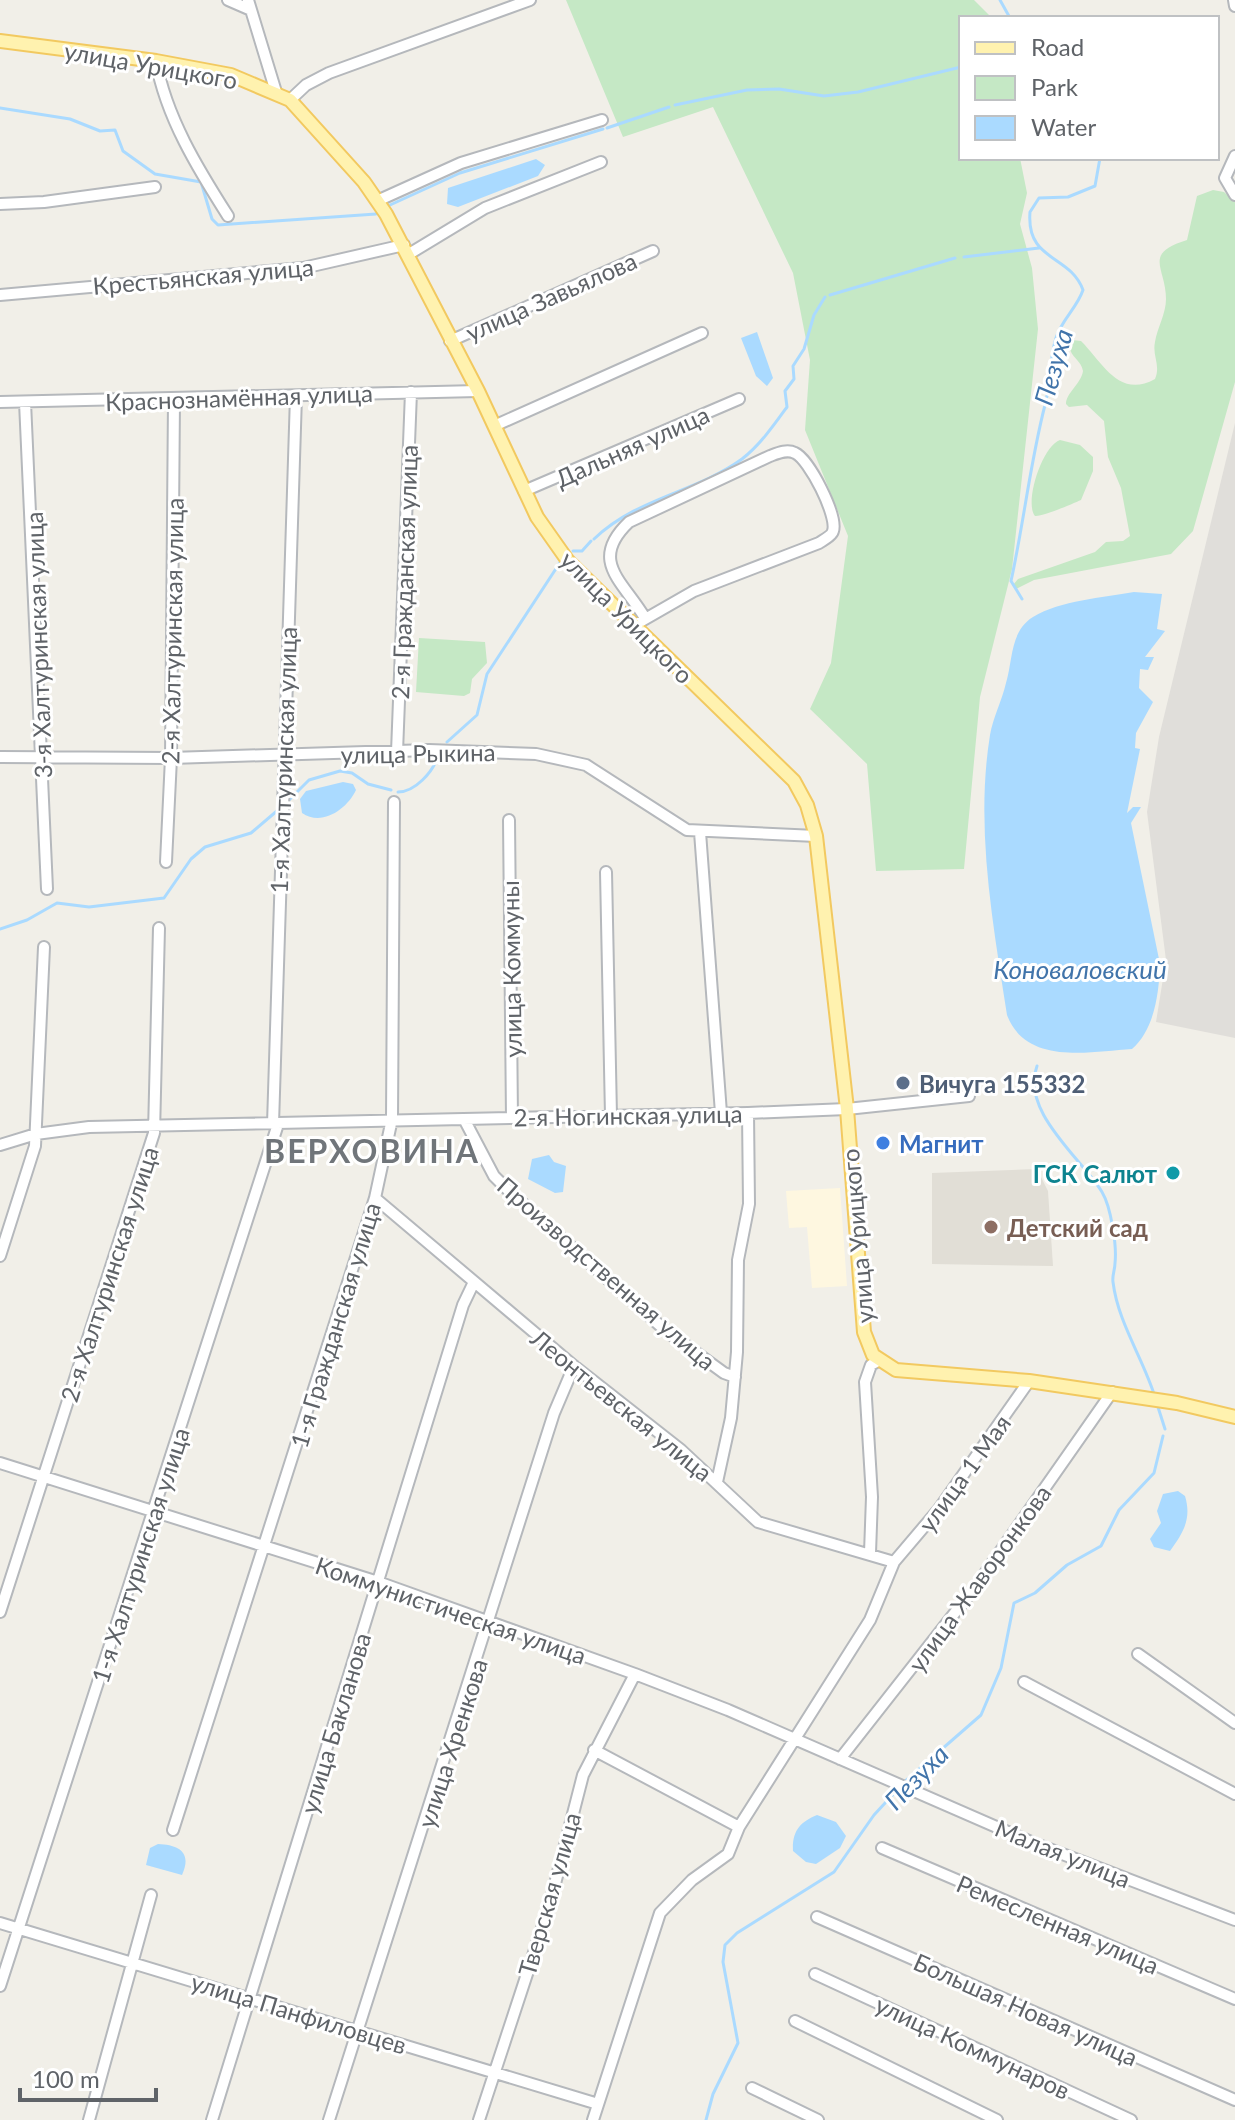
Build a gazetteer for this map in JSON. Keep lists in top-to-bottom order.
{
  "streets": {
    "main road": ["улица Урицкого"],
    "street": [
      "Крестьянская улица",
      "улица Завьялова",
      "Краснознамённая улица",
      "Дальняя улица",
      "2-я Гражданская улица",
      "2-я Халтуринская улица",
      "3-я Халтуринская улица",
      "улица Рыкина",
      "1-я Халтуринская улица",
      "улица Коммуны",
      "2-я Ногинская улица",
      "Производственная улица",
      "1-я Гражданская улица",
      "Леонтьевская улица",
      "улица 1 Мая",
      "улица Жаворонкова",
      "Коммунистическая улица",
      "улица Бакланова",
      "улица Хренкова",
      "Малая улица",
      "Тверская улица",
      "Ремесленная улица",
      "Большая Новая улица",
      "улица Панфиловцев",
      "улица Коммунаров"
    ]
  },
  "crossings": [
    ["улица Урицкого", "Крестьянская улица"],
    ["улица Урицкого", "улица Завьялова"],
    ["улица Урицкого", "Краснознамённая улица"],
    ["улица Урицкого", "Дальняя улица"],
    ["улица Урицкого", "улица Рыкина"],
    ["улица Урицкого", "2-я Ногинская улица"],
    ["Краснознамённая улица", "2-я Гражданская улица"],
    ["Краснознамённая улица", "2-я Халтуринская улица"],
    ["Краснознамённая улица", "3-я Халтуринская улица"],
    ["Краснознамённая улица", "1-я Халтуринская улица"],
    ["2-я Гражданская улица", "улица Рыкина"],
    ["2-я Халтуринская улица", "улица Рыкина"],
    ["2-я Халтуринская улица", "2-я Ногинская улица"],
    ["2-я Халтуринская улица", "Коммунистическая улица"],
    ["3-я Халтуринская улица", "улица Рыкина"],
    ["улица Рыкина", "1-я Халтуринская улица"],
    ["1-я Халтуринская улица", "2-я Ногинская улица"],
    ["1-я Халтуринская улица", "Коммунистическая улица"],
    ["1-я Халтуринская улица", "улица Панфиловцев"],
    ["улица Коммуны", "2-я Ногинская улица"],
    ["2-я Ногинская улица", "Производственная улица"],
    ["2-я Ногинская улица", "1-я Гражданская улица"],
    ["1-я Гражданская улица", "Леонтьевская улица"],
    ["1-я Гражданская улица", "Коммунистическая улица"],
    ["Леонтьевская улица", "улица 1 Мая"],
    ["Леонтьевская улица", "улица Бакланова"],
    ["Леонтьевская улица", "улица Хренкова"],
    ["улица 1 Мая", "Коммунистическая улица"],
    ["улица 1 Мая", "улица Панфиловцев"],
    ["улица Жаворонкова", "Коммунистическая улица"],
    ["Коммунистическая улица", "улица Бакланова"],
    ["Коммунистическая улица", "улица Хренкова"],
    ["Коммунистическая улица", "Малая улица"],
    ["Коммунистическая улица", "Тверская улица"],
    ["улица Бакланова", "улица Панфиловцев"],
    ["улица Хренкова", "улица Панфиловцев"],
    ["Тверская улица", "улица Панфиловцев"]
  ],
  "districts": ["ВЕРХОВИНА"],
  "water": ["Пезуха", "Коноваловский"],
  "places": [
    "Вичуга 155332",
    "Магнит",
    "ГСК Салют",
    "Детский сад"
  ],
  "legend": ["Road", "Park", "Water"],
  "scale_bar": "100 m"
}
